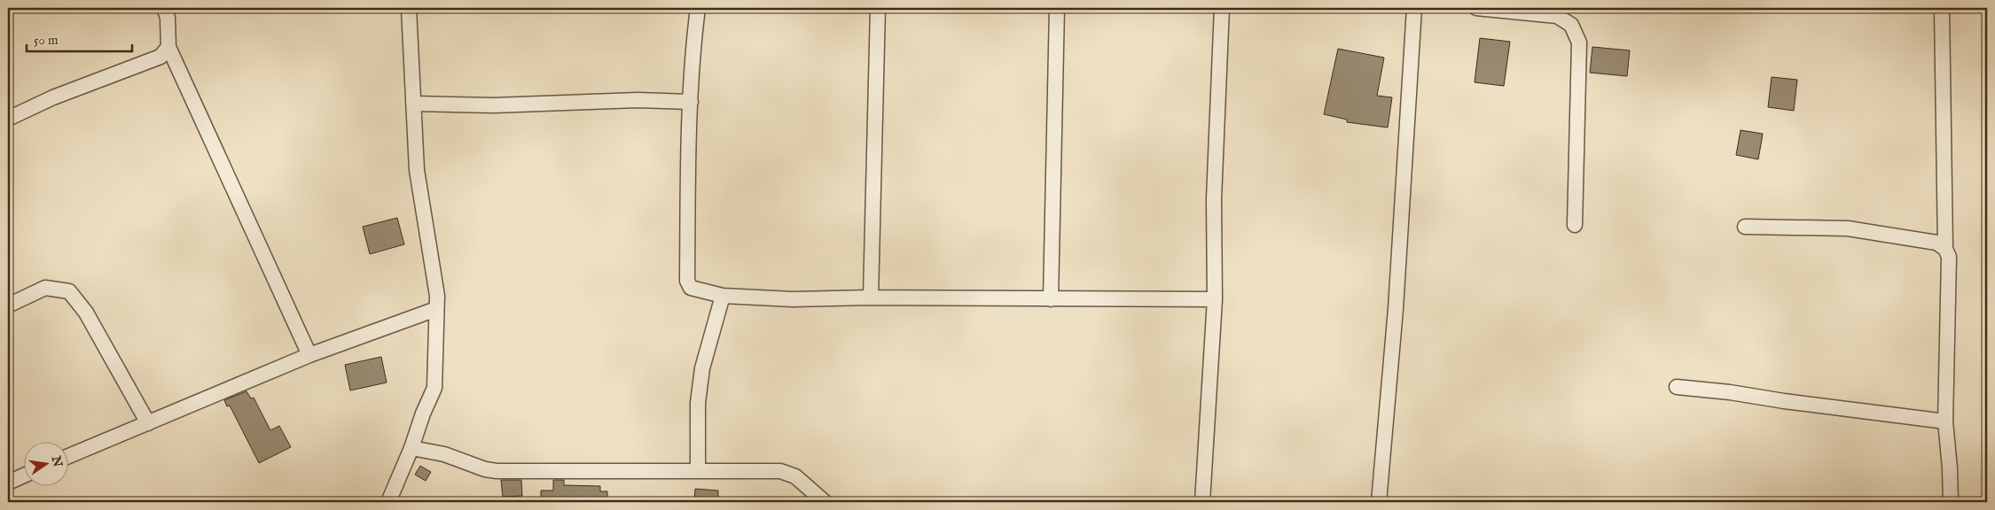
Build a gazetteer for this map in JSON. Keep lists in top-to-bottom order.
{
  "scale_bar": "50 m",
  "north": "right"
}
